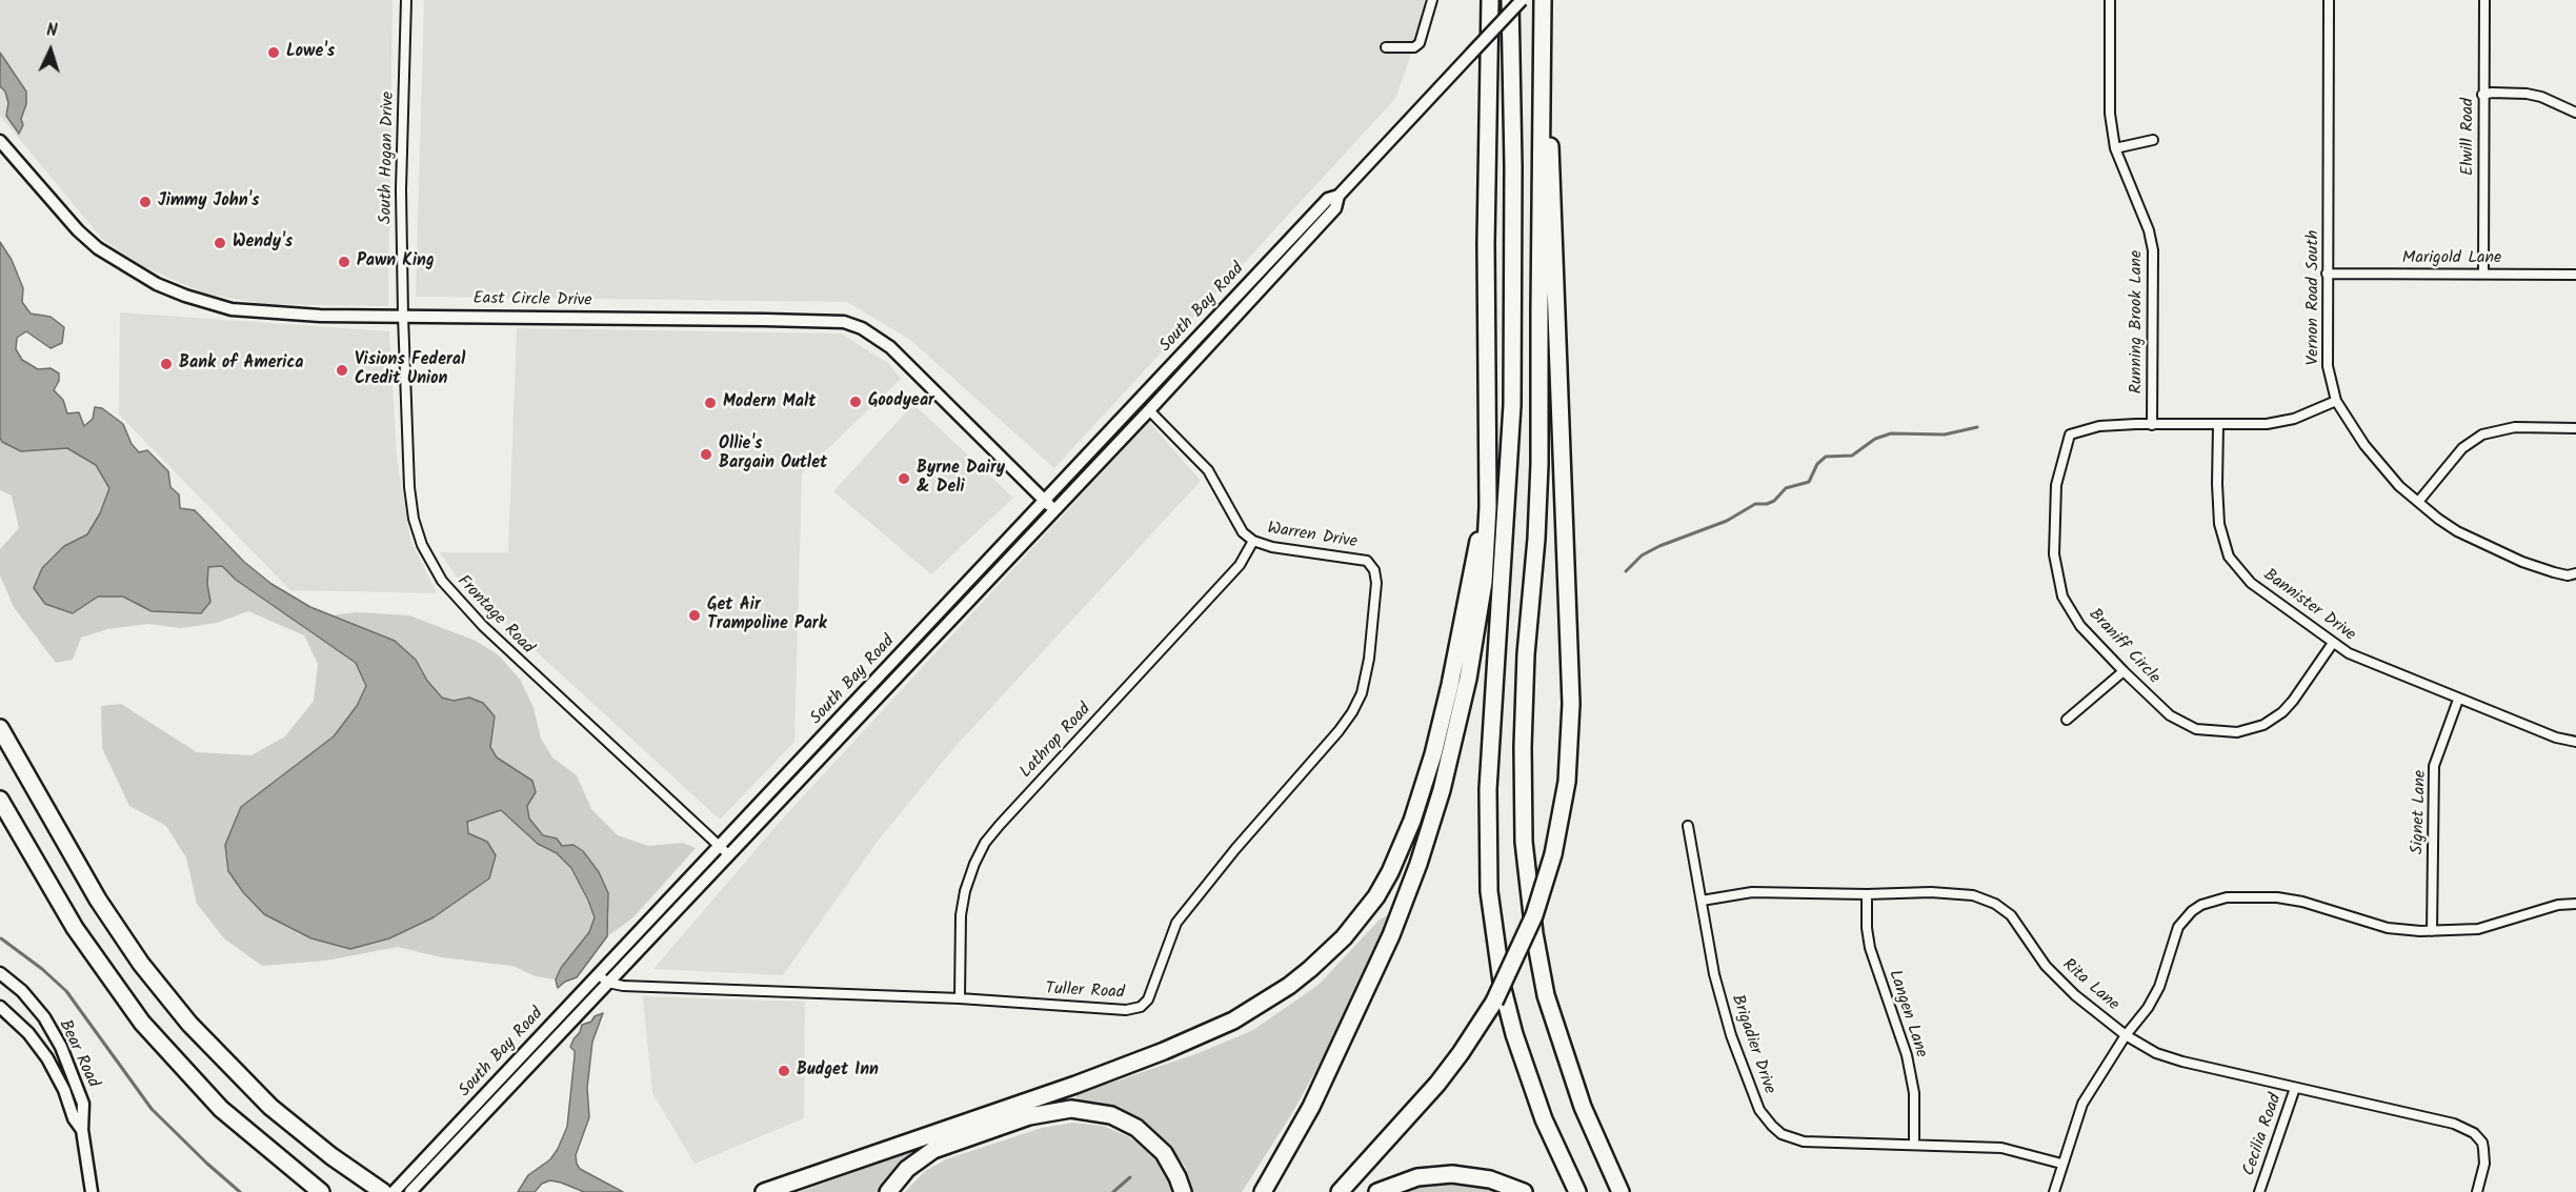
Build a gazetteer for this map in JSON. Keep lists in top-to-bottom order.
{
  "streets": {
    "street": [
      "Elwill Road",
      "South Hogan Drive",
      "Marigold Lane",
      "Vernon Road South",
      "East Circle Drive",
      "South Bay Road",
      "Running Brook Lane",
      "Warren Drive",
      "Bannister Drive",
      "Frontage Road",
      "Braniff Circle",
      "Lathrop Road",
      "Signet Lane",
      "Rita Lane",
      "Tuller Road",
      "Langen Lane",
      "Brigadier Drive",
      "Bear Road",
      "Cecilia Road"
    ]
  },
  "crossings": [
    ["Elwill Road", "Marigold Lane"],
    ["South Hogan Drive", "East Circle Drive"],
    ["South Hogan Drive", "Frontage Road"],
    ["Marigold Lane", "Vernon Road South"],
    ["Vernon Road South", "Braniff Circle"],
    ["East Circle Drive", "South Bay Road"],
    ["East Circle Drive", "Frontage Road"],
    ["South Bay Road", "Warren Drive"],
    ["South Bay Road", "Frontage Road"],
    ["South Bay Road", "Tuller Road"],
    ["Running Brook Lane", "Braniff Circle"],
    ["Warren Drive", "Lathrop Road"],
    ["Warren Drive", "Tuller Road"],
    ["Bannister Drive", "Braniff Circle"],
    ["Bannister Drive", "Signet Lane"],
    ["Lathrop Road", "Tuller Road"],
    ["Rita Lane", "Langen Lane"],
    ["Rita Lane", "Brigadier Drive"],
    ["Rita Lane", "Cecilia Road"],
    ["Langen Lane", "Brigadier Drive"]
  ],
  "places": [
    "Lowe's",
    "Jimmy John's",
    "Wendy's",
    "Pawn King",
    "Bank of America",
    "Visions Federal Credit Union",
    "Goodyear",
    "Modern Malt",
    "Ollie's Bargain Outlet",
    "Byrne Dairy & Deli",
    "Get Air Trampoline Park",
    "Budget Inn"
  ],
  "north": "top"
}
